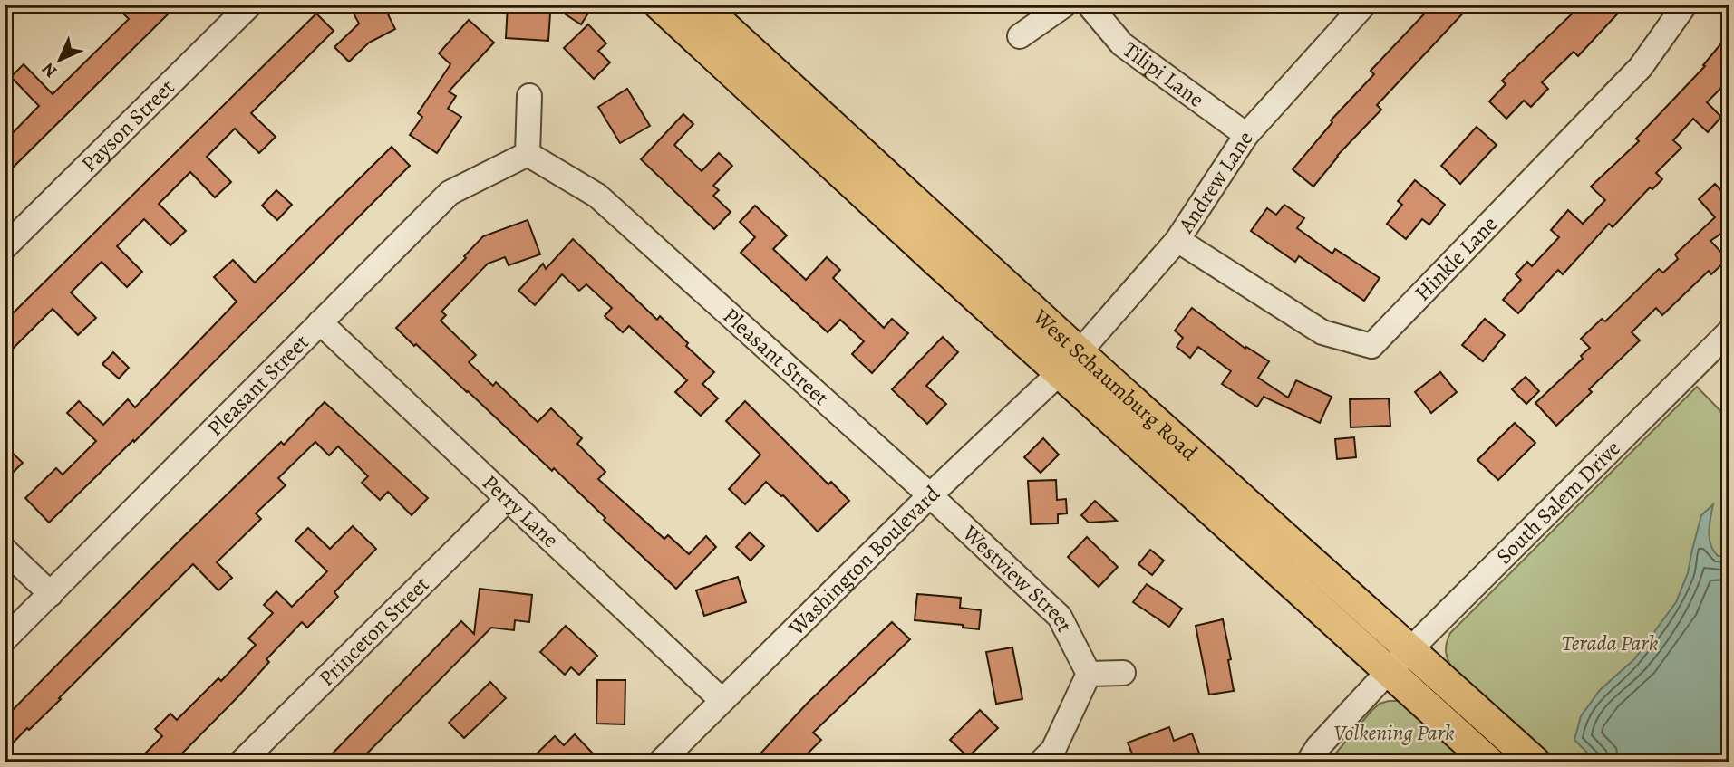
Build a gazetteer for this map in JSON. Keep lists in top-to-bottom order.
{
  "streets": {
    "main road": ["West Schaumburg Road"],
    "street": [
      "Tilipi Lane",
      "Payson Street",
      "Andrew Lane",
      "Hinkle Lane",
      "Pleasant Street",
      "South Salem Drive",
      "Perry Lane",
      "Washington Boulevard",
      "Westview Street",
      "Princeton Street"
    ]
  },
  "crossings": [
    ["Tilipi Lane", "Andrew Lane"],
    ["Andrew Lane", "Hinkle Lane"],
    ["Andrew Lane", "West Schaumburg Road"],
    ["Andrew Lane", "Washington Boulevard"],
    ["Pleasant Street", "Perry Lane"],
    ["Pleasant Street", "Washington Boulevard"],
    ["Pleasant Street", "Westview Street"],
    ["West Schaumburg Road", "South Salem Drive"],
    ["West Schaumburg Road", "Washington Boulevard"],
    ["Perry Lane", "Washington Boulevard"],
    ["Perry Lane", "Princeton Street"],
    ["Washington Boulevard", "Westview Street"]
  ],
  "parks": ["Terada Park", "Volkening Park"],
  "north": "bottom left"
}
